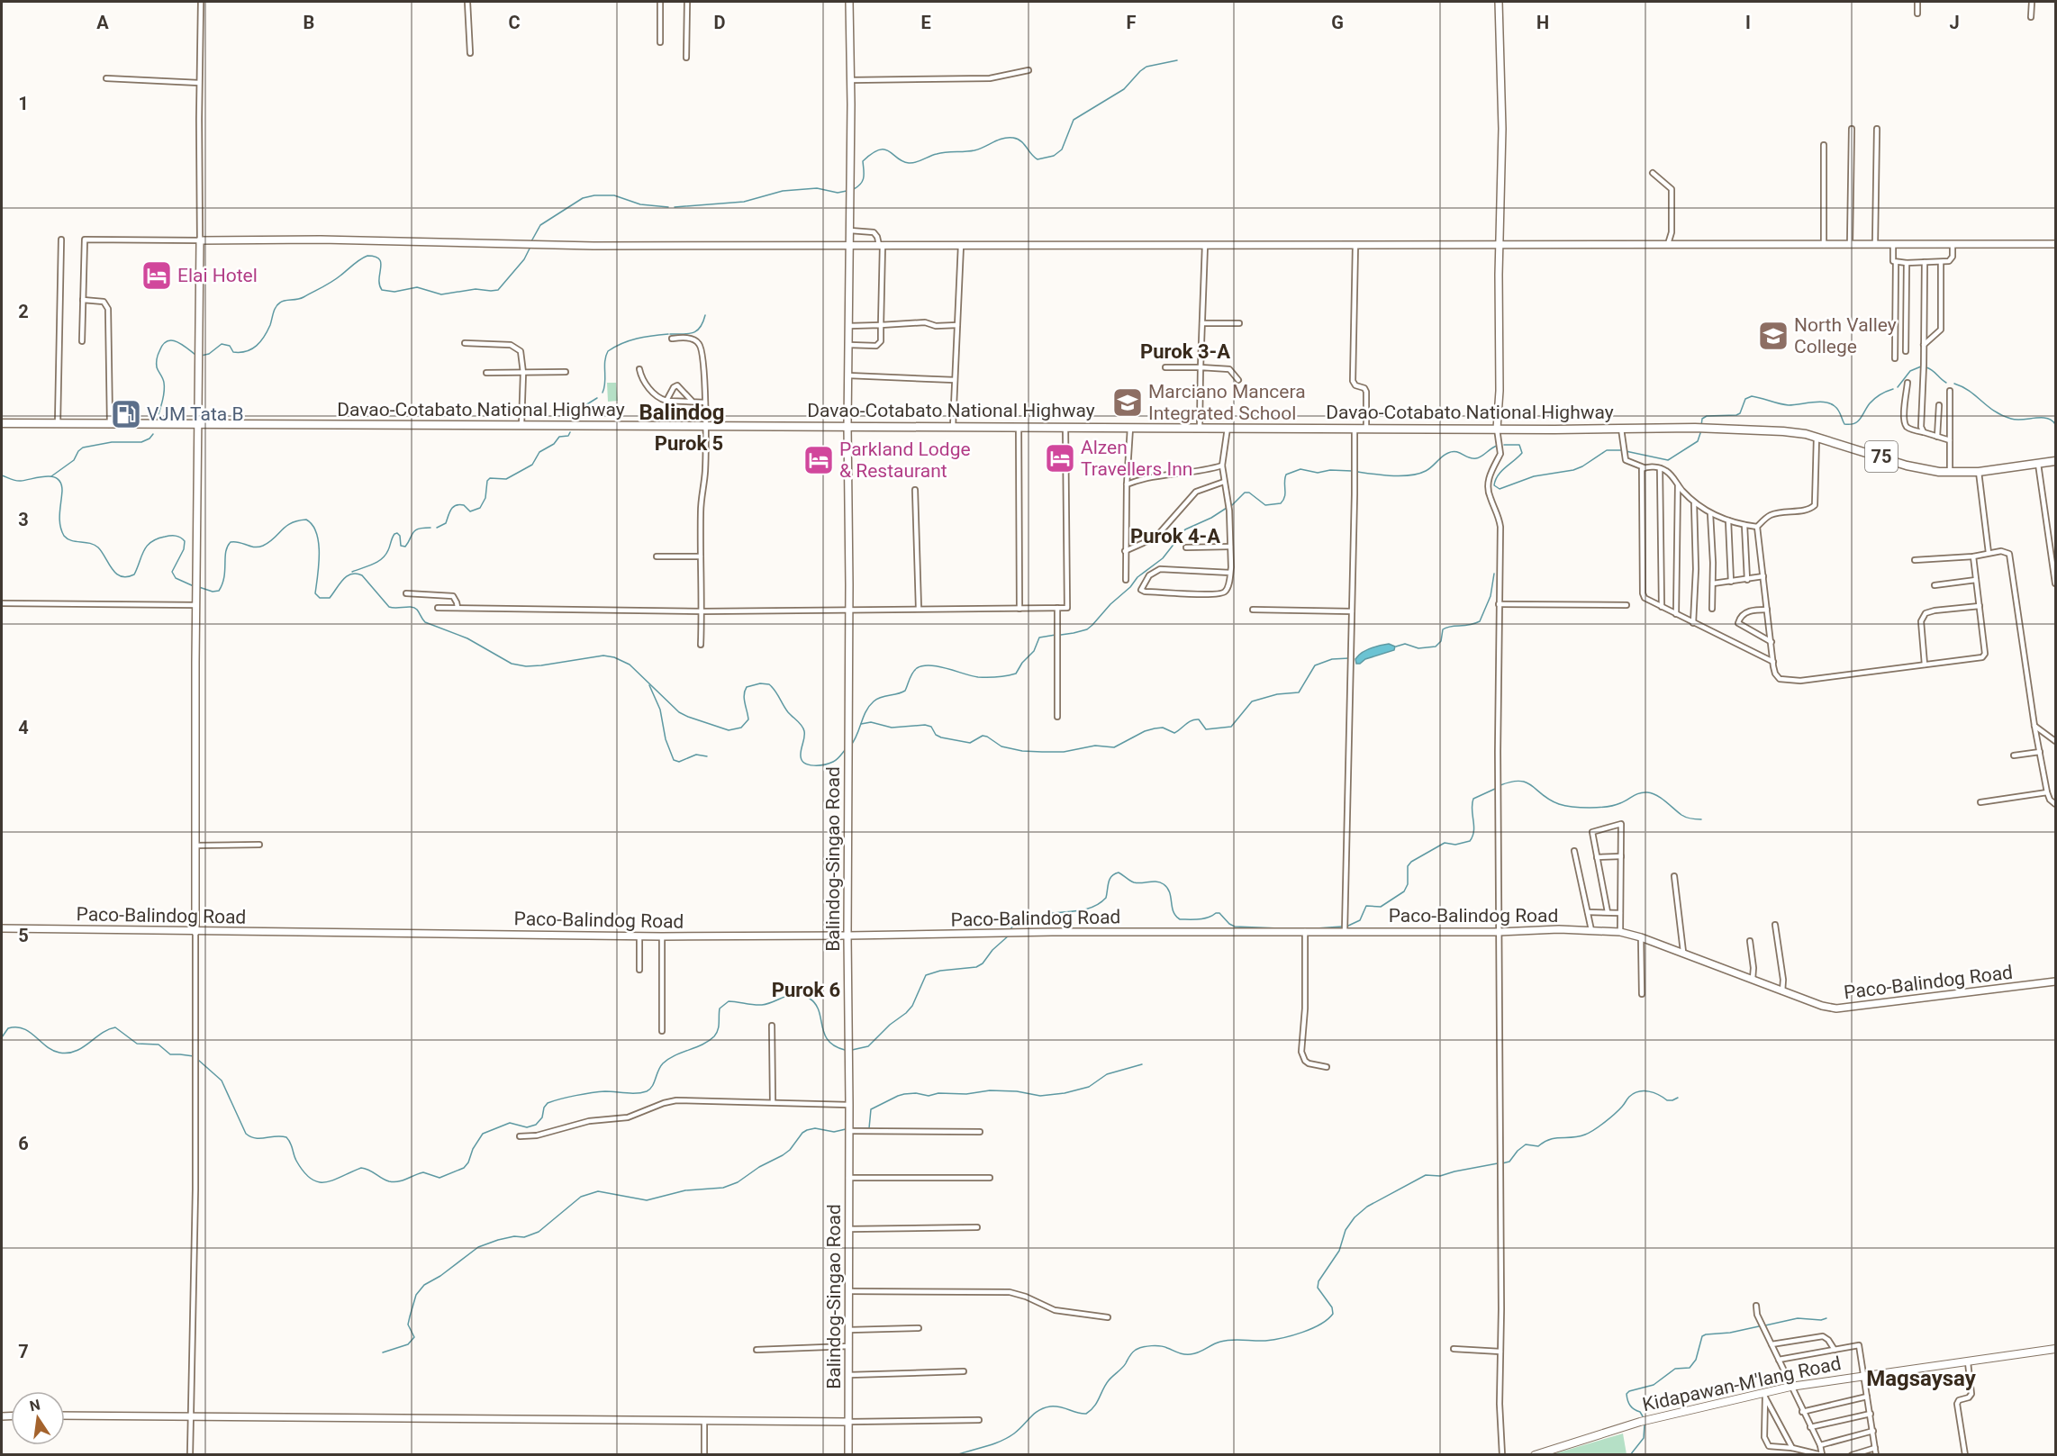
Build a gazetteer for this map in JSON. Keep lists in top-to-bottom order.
{
  "streets": {
    "highway": ["Davao-Cotabato National Highway", "75"],
    "main road": ["Kidapawan-M'lang Road"],
    "street": ["Balindog-Singao Road", "Paco-Balindog Road"]
  },
  "crossings": [
    ["Davao-Cotabato National Highway", "Balindog-Singao Road"],
    ["Balindog-Singao Road", "Paco-Balindog Road"]
  ],
  "districts": [
    "Purok 3-A",
    "Balindog",
    "Purok 5",
    "Purok 4-A",
    "Purok 6",
    "Magsaysay"
  ],
  "places": {
    "hotel": ["Elai Hotel", "Alzen Travellers Inn", "Parkland Lodge & Restaurant"],
    "school or university": ["North Valley College", "Marciano Mancera Integrated School"],
    "fuel station": ["VJM Tata B"]
  },
  "north": "top",
  "grid": {
    "columns": [
      "A",
      "B",
      "C",
      "D",
      "E",
      "F",
      "G",
      "H",
      "I",
      "J"
    ],
    "rows": [
      "1",
      "2",
      "3",
      "4",
      "5",
      "6",
      "7"
    ]
  }
}
